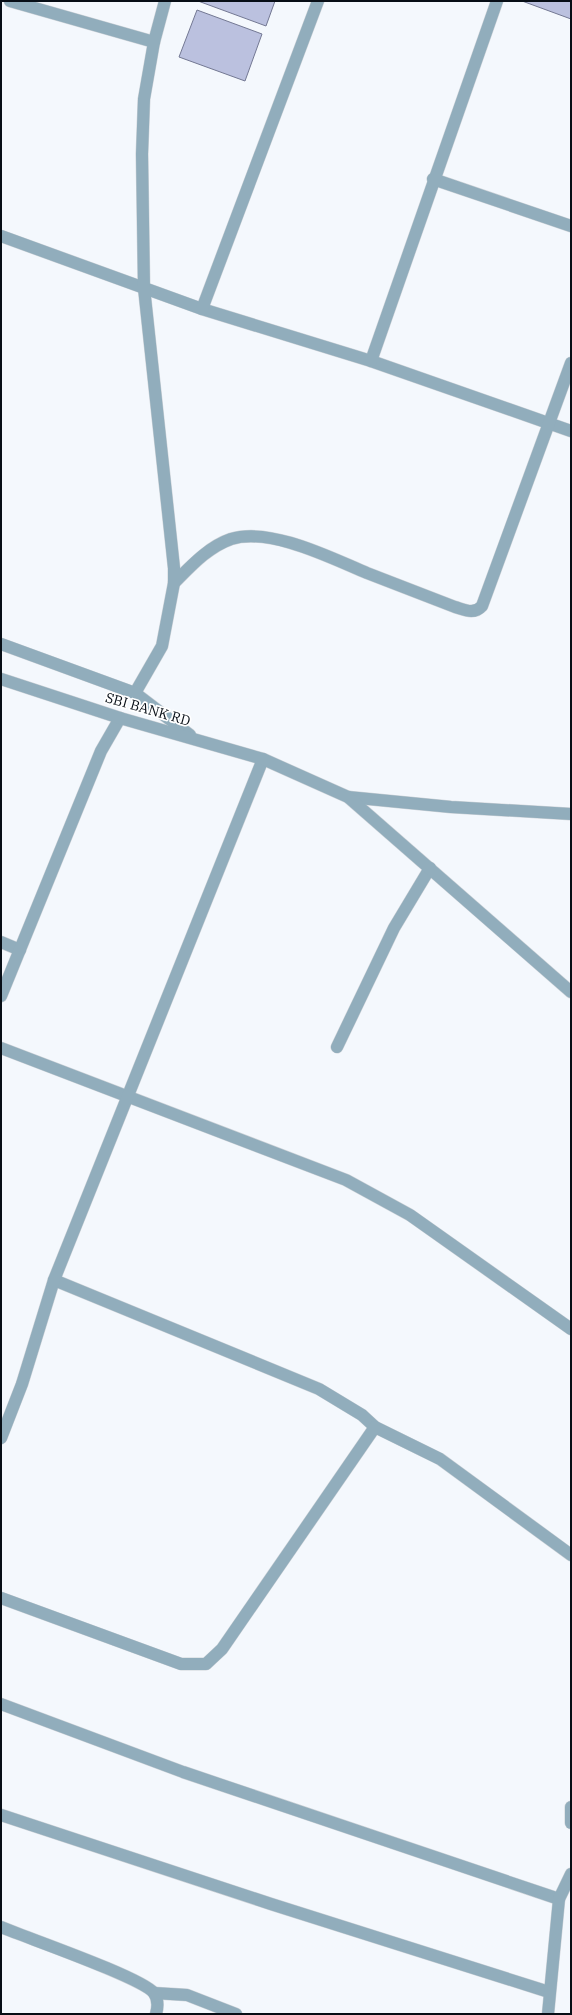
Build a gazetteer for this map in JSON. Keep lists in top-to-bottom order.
{
  "streets": {
    "street": ["SBI BANK RD"]
  }
}
